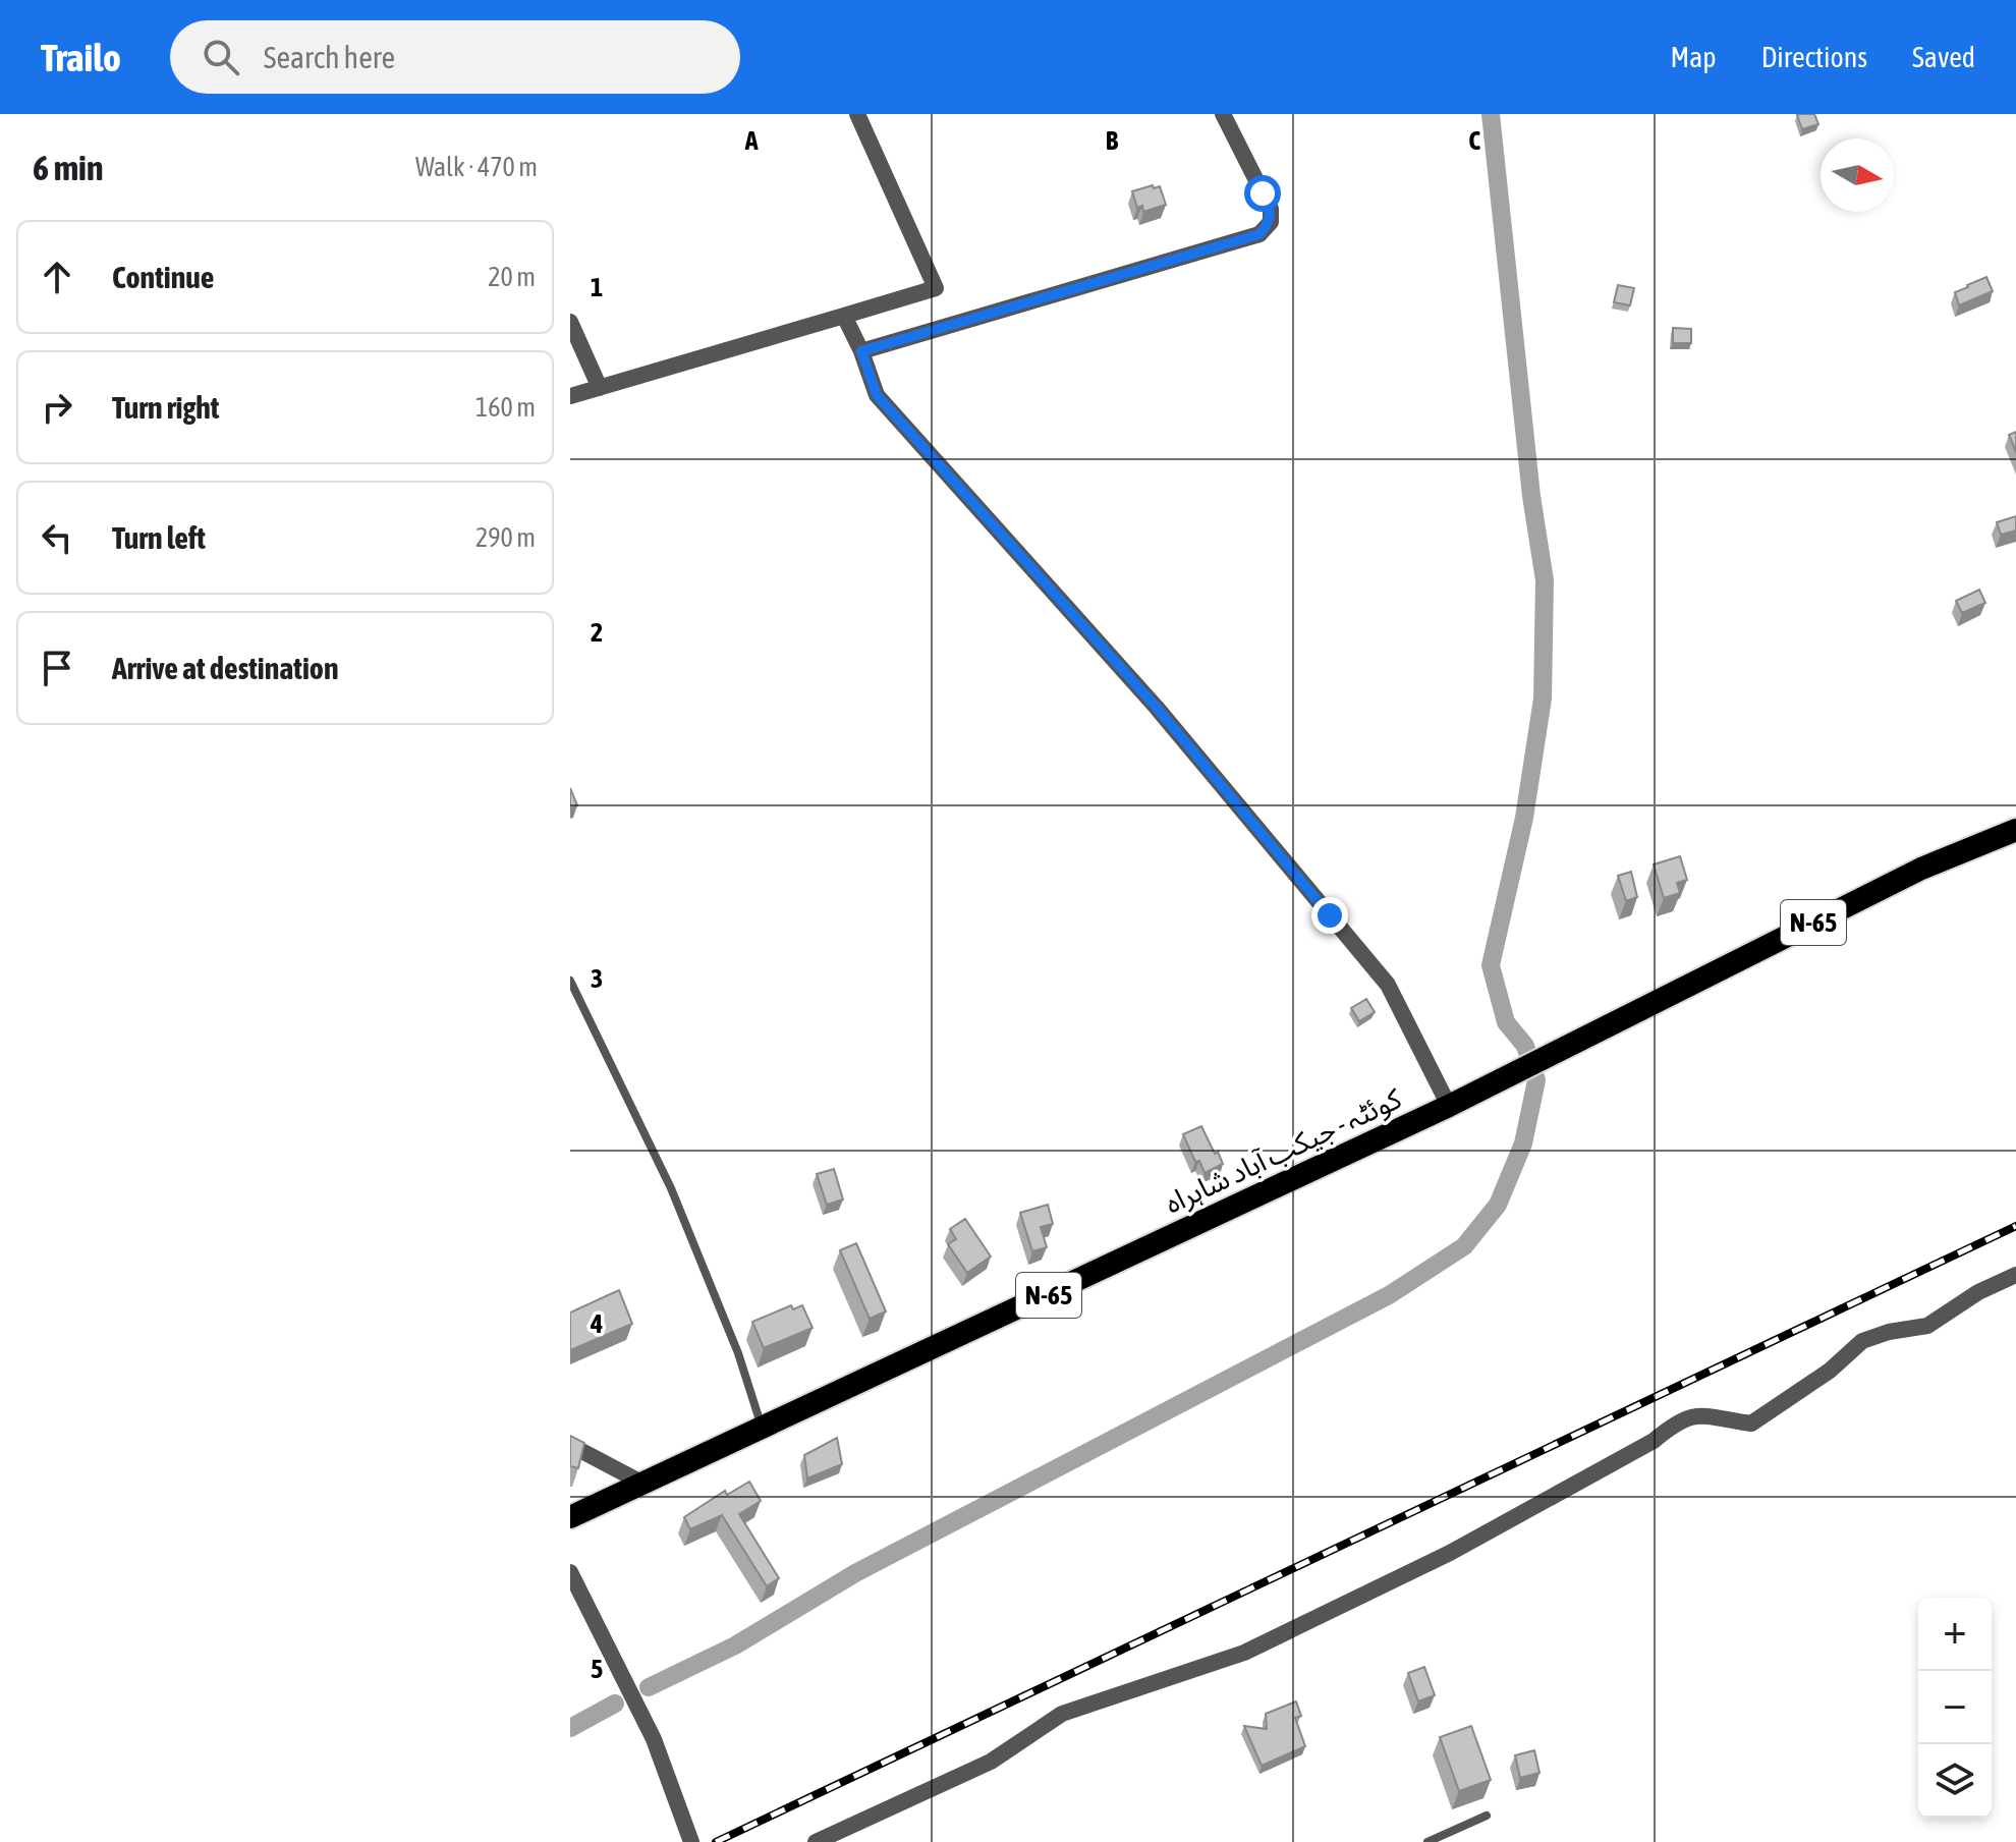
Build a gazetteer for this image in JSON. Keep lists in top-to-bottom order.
{
  "streets": {
    "highway": ["N-65", "کوئٹہ - جیکب آباد شاہراہ"]
  },
  "north": "right",
  "page": {
    "header": "Trailo",
    "search": "Search here",
    "nav": ["Map", "Directions", "Saved"],
    "heading": ["6 min", "Walk · 470 m"],
    "list": [
      ["Continue", "20 m"],
      ["Turn right", "160 m"],
      ["Turn left", "290 m"],
      "Arrive at destination"
    ],
    "map_buttons": ["+", "−"]
  },
  "grid": {
    "columns": ["A", "B", "C"],
    "rows": [
      "1",
      "2",
      "3",
      "4",
      "5"
    ]
  }
}
